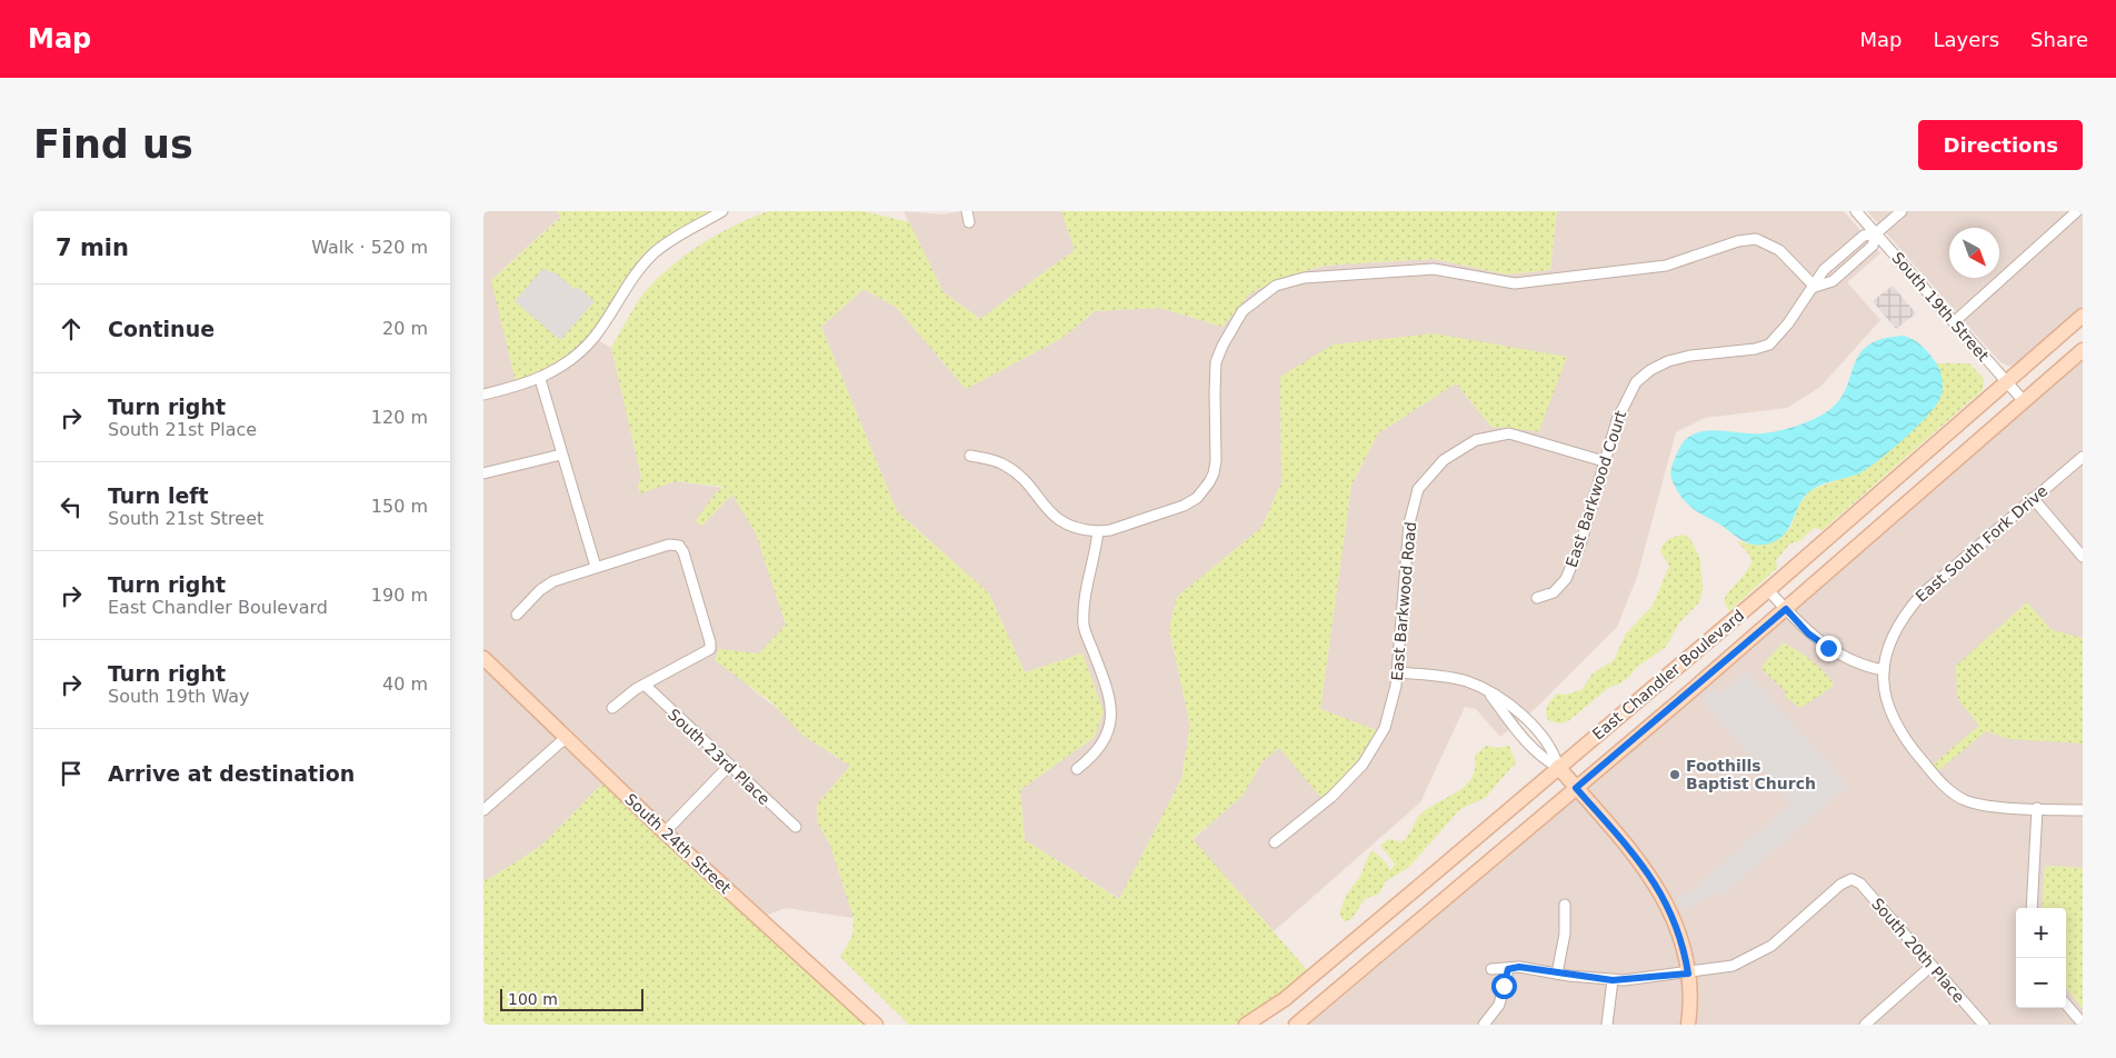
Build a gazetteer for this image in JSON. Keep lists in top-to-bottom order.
{
  "streets": {
    "main road": ["East Chandler Boulevard", "South 24th Street"],
    "street": [
      "South 19th Street",
      "East Barkwood Court",
      "East South Fork Drive",
      "East Barkwood Road",
      "South 23rd Place",
      "South 20th Place"
    ]
  },
  "crossings": [
    ["South 19th Street", "East Barkwood Court"],
    ["South 19th Street", "East Chandler Boulevard"],
    ["East Barkwood Court", "East Barkwood Road"]
  ],
  "places": ["Foothills Baptist Church"],
  "scale_bar": "100 m",
  "north": "bottom right",
  "page": {
    "header": "Map",
    "nav": ["Map", "Layers", "Share"],
    "buttons": "Directions",
    "title": "Find us",
    "heading": ["7 min", "Walk · 520 m"],
    "list": [
      ["Continue", "20 m"],
      ["Turn right", "South 21st Place", "120 m"],
      ["Turn left", "South 21st Street", "150 m"],
      ["Turn right", "East Chandler Boulevard", "190 m"],
      ["Turn right", "South 19th Way", "40 m"],
      "Arrive at destination"
    ],
    "map_buttons": ["+", "−"],
    "scale": "100 m"
  }
}
